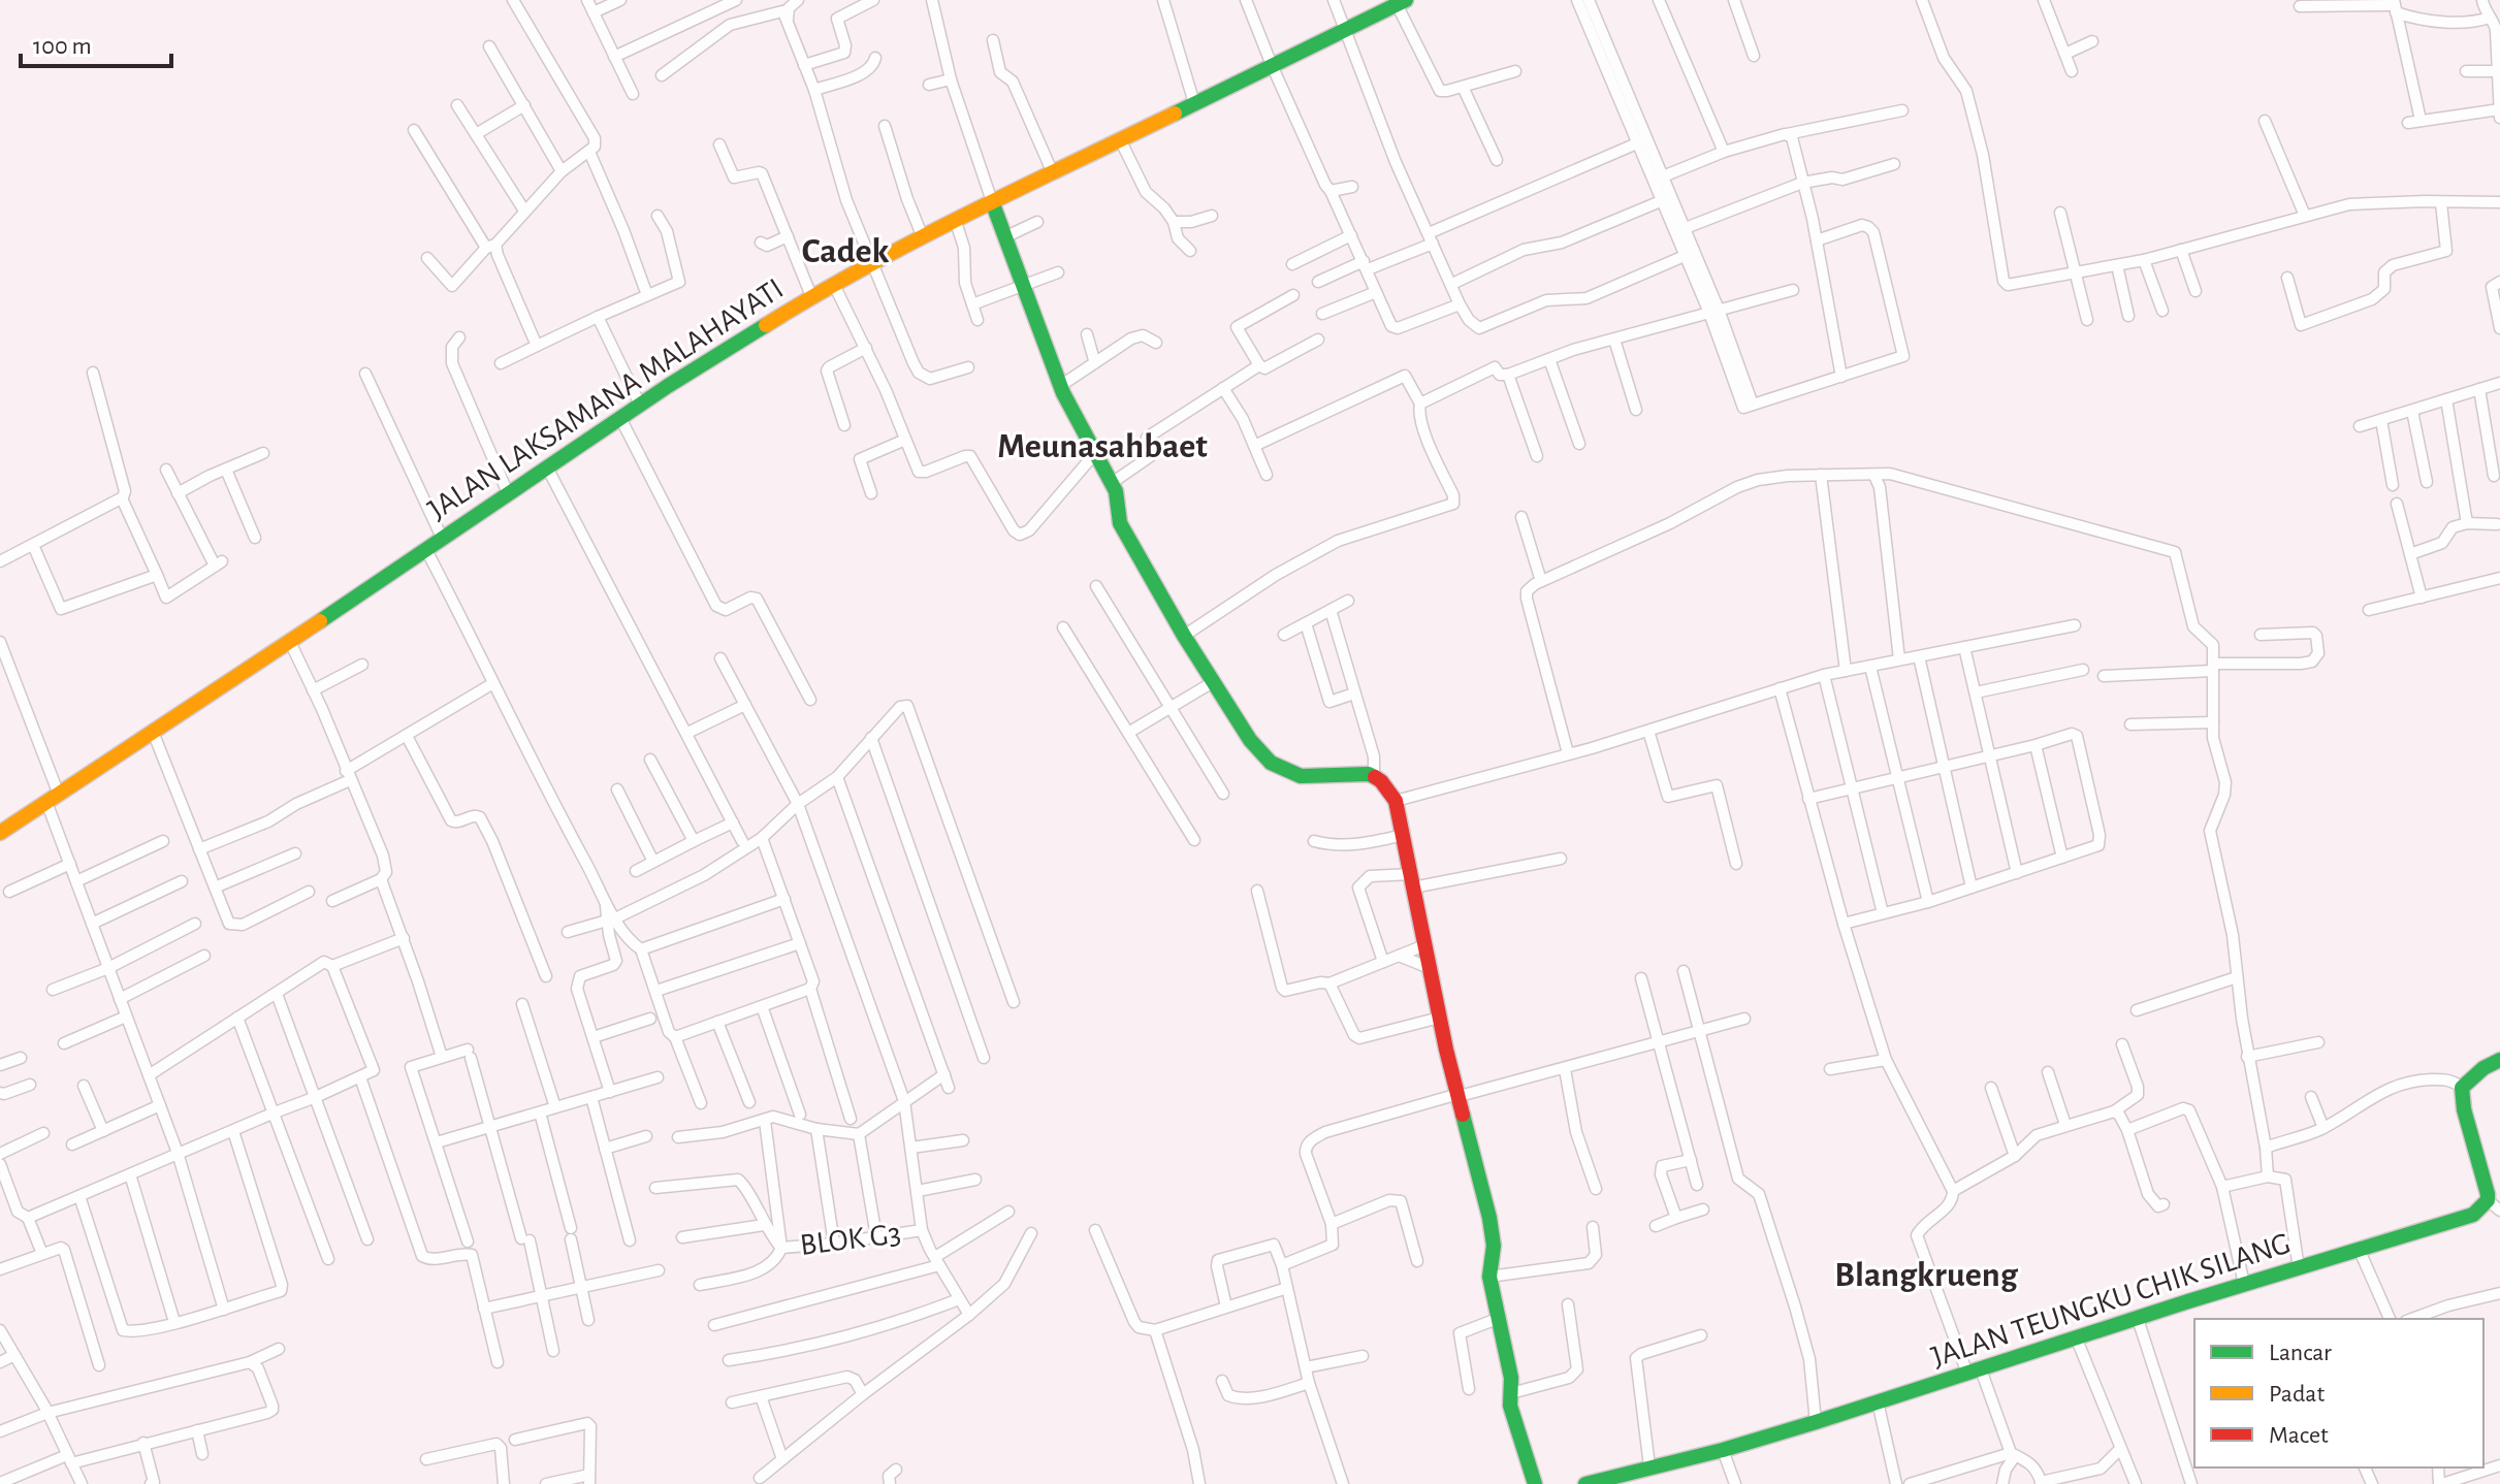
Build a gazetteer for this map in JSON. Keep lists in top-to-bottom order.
{
  "streets": {
    "main road": ["JALAN LAKSAMANA MALAHAYATI", "JALAN TEUNGKU CHIK SILANG"],
    "street": ["BLOK G3"]
  },
  "districts": ["Cadek", "Meunasahbaet", "Blangkrueng"],
  "legend": ["Lancar", "Padat", "Macet"],
  "scale_bar": "100 m"
}
